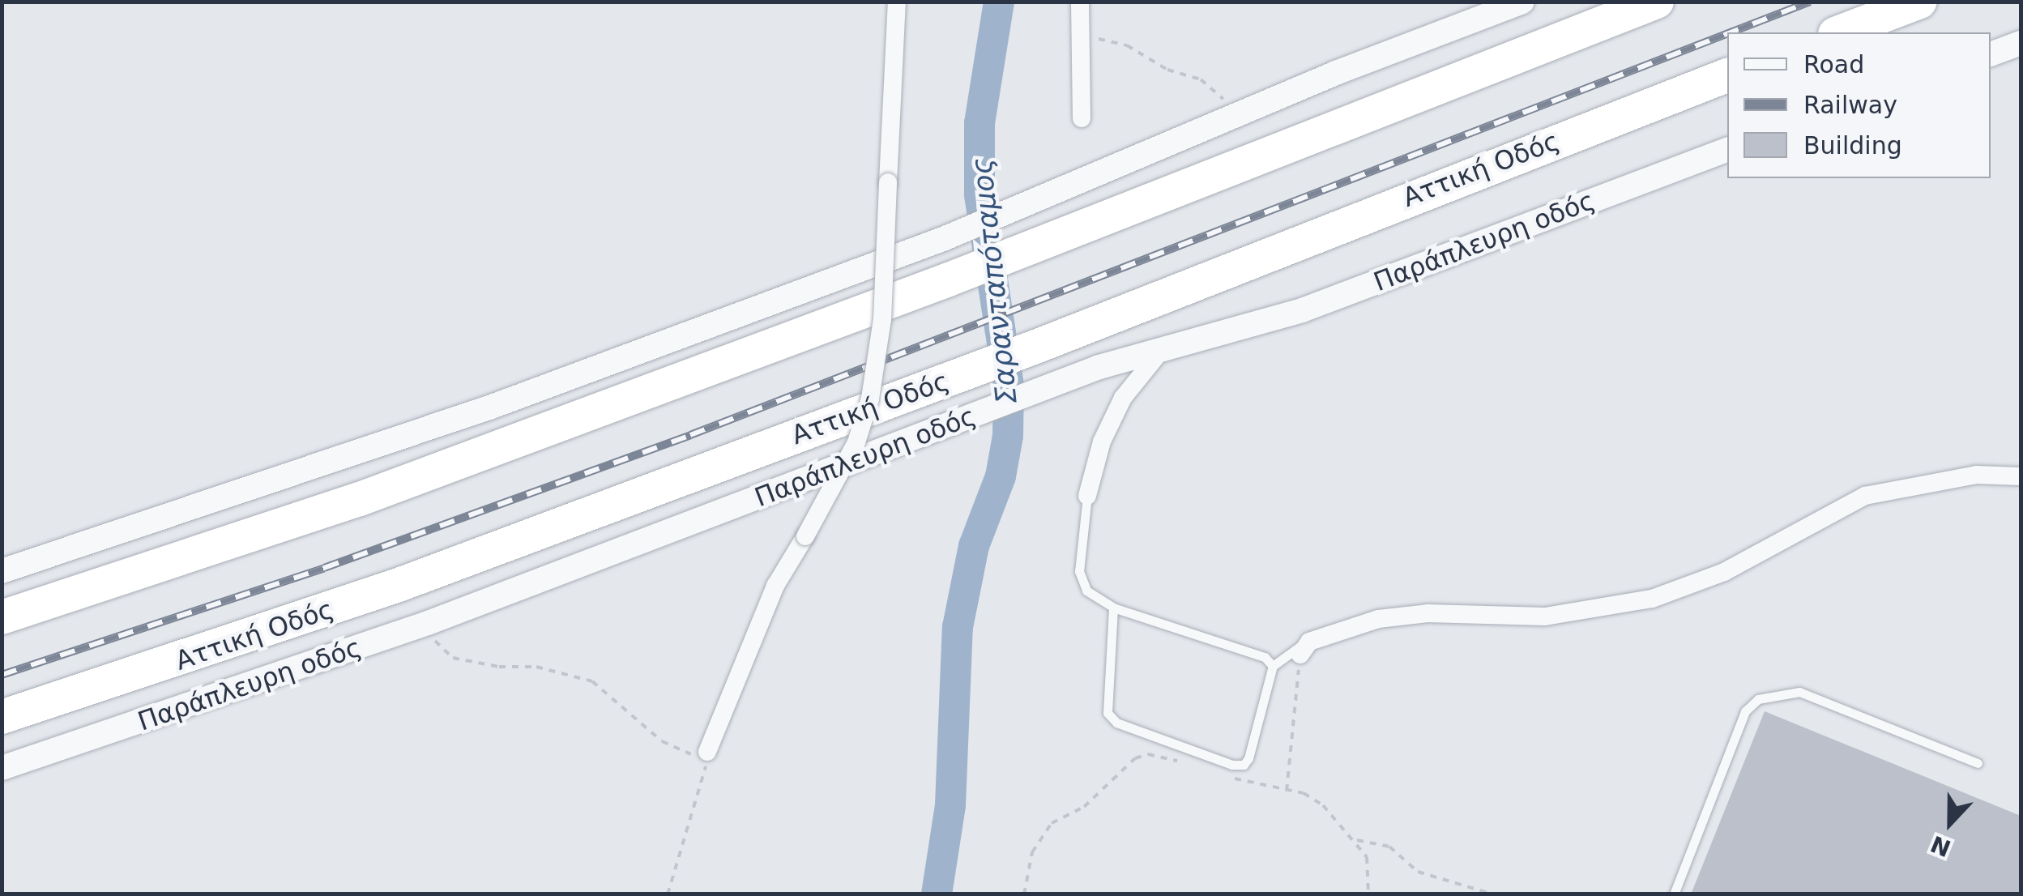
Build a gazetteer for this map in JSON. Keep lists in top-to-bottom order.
{
  "streets": {
    "highway": ["Αττική Οδός"],
    "street": ["Παράπλευρη οδός"]
  },
  "water": ["Σαρανταπόταμος"],
  "legend": ["Road", "Railway", "Building"],
  "north": "bottom"
}
